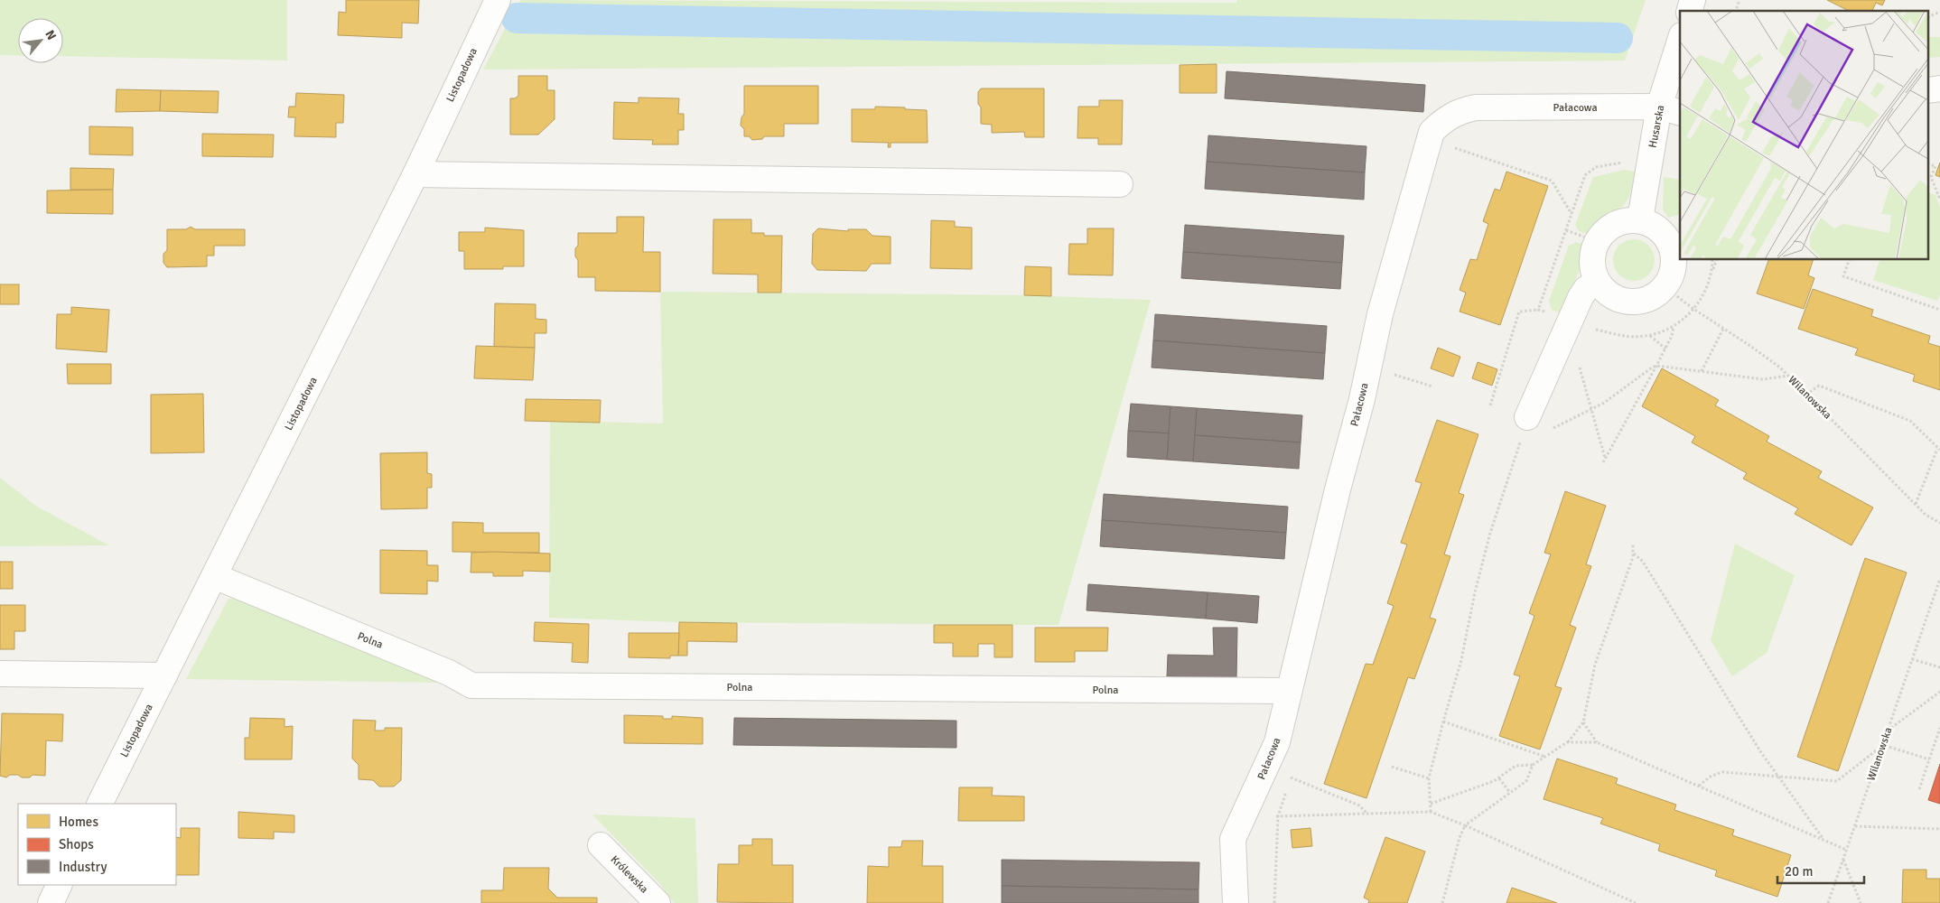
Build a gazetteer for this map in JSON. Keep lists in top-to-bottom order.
{
  "streets": {
    "street": [
      "Listopadowa",
      "Pałacowa",
      "Husarska",
      "Polna",
      "Królewska"
    ],
    "path": ["Wilanowska"]
  },
  "crossings": [
    ["Listopadowa", "Polna"],
    ["Pałacowa", "Husarska"],
    ["Pałacowa", "Polna"],
    ["Husarska", "Wilanowska"]
  ],
  "legend": ["Homes", "Shops", "Industry"],
  "scale_bar": "20 m",
  "north": "top right"
}
